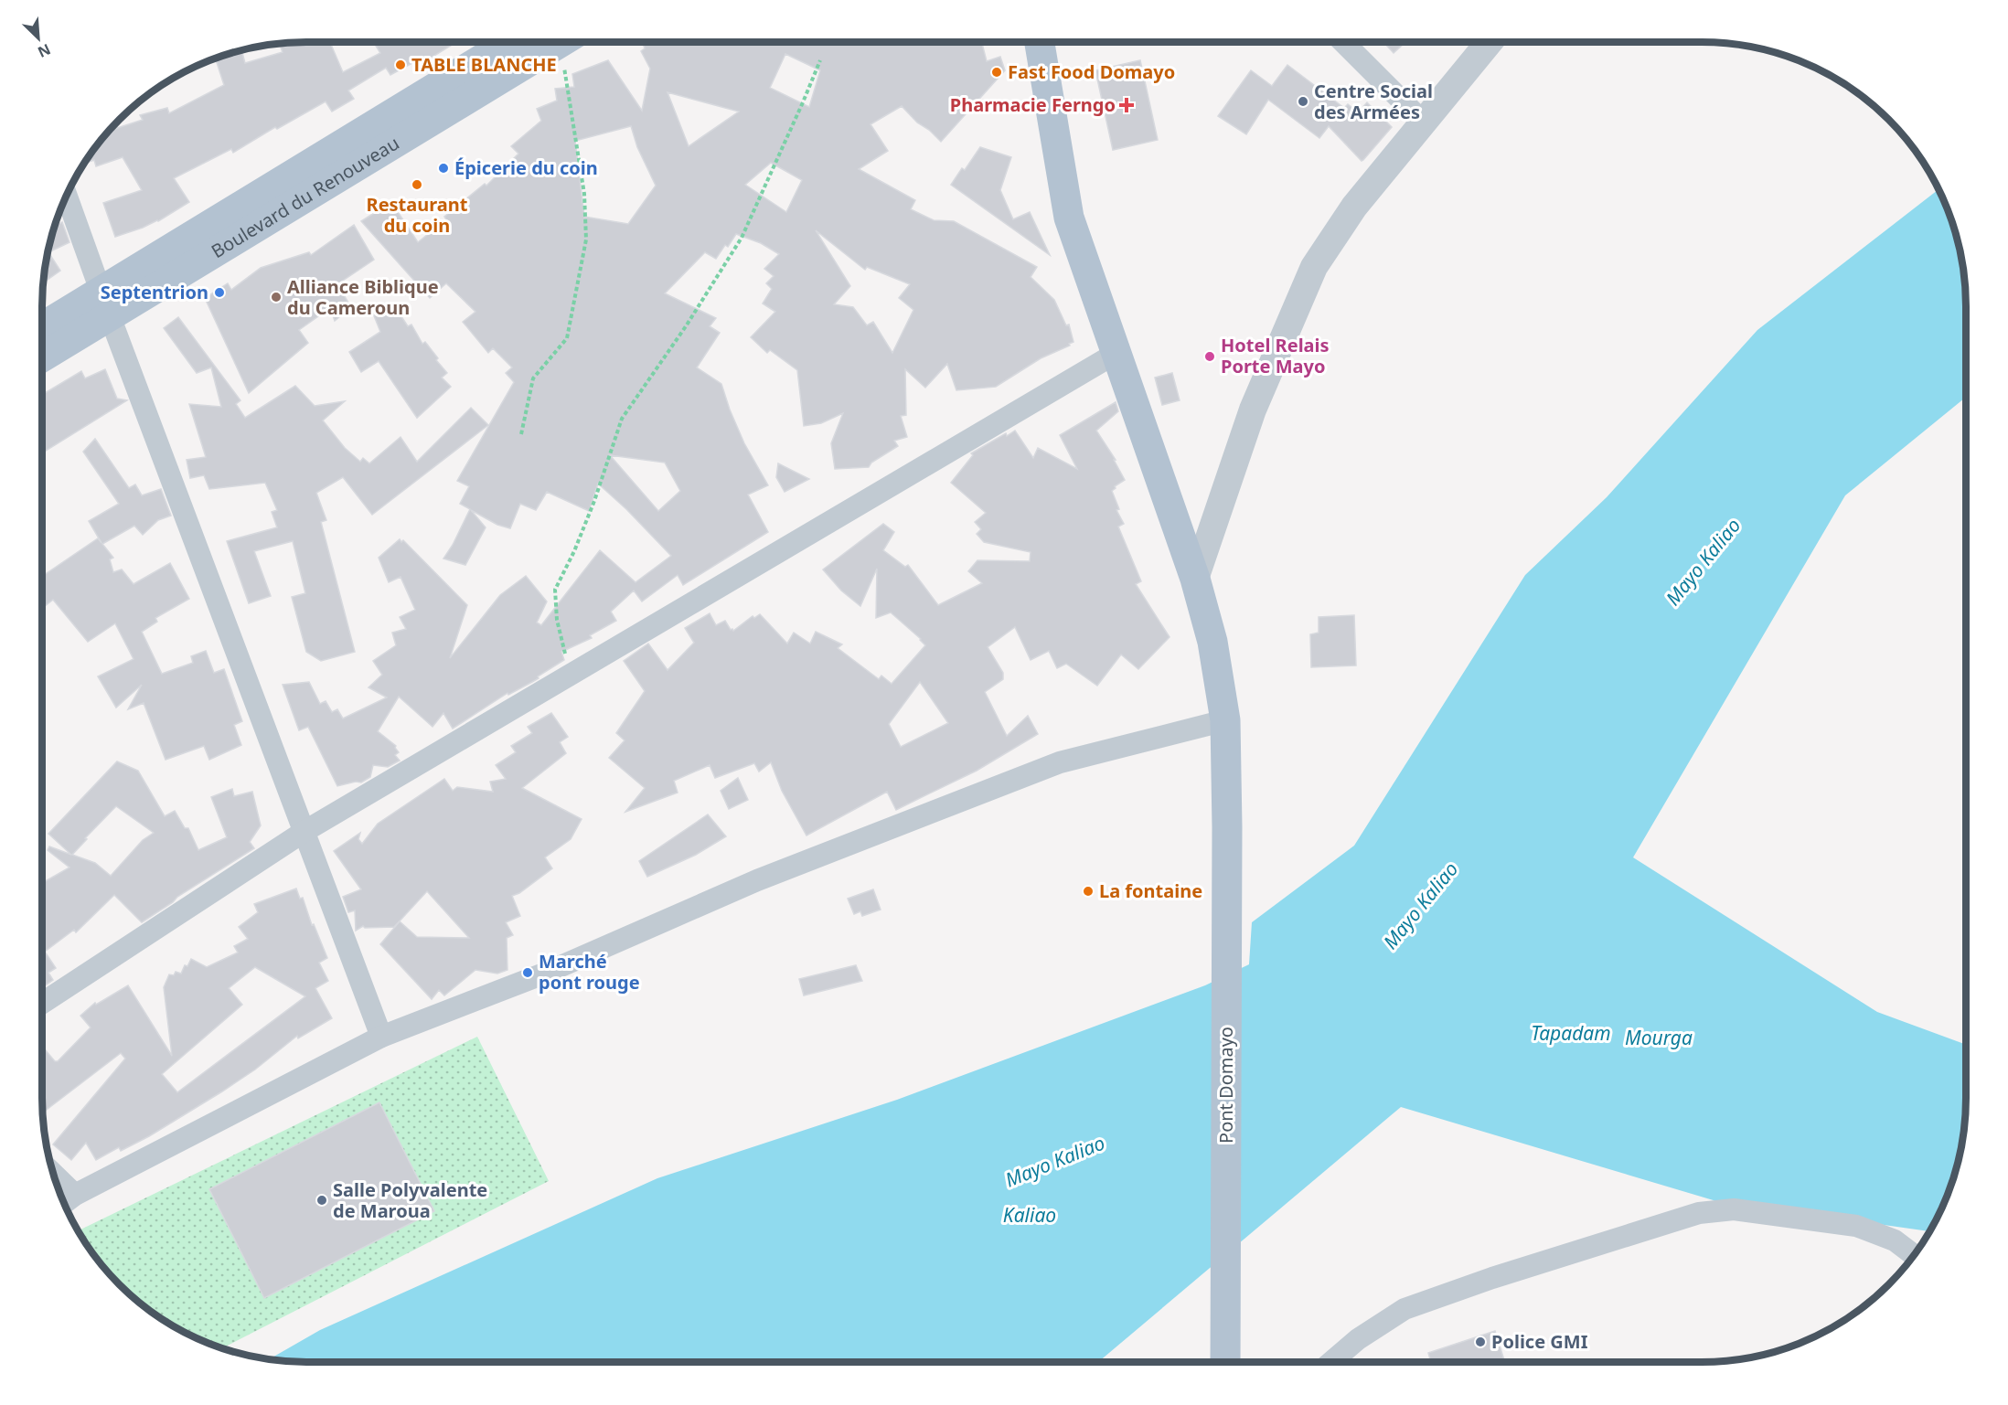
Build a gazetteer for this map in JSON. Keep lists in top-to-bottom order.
{
  "streets": {
    "main road": ["Boulevard du Renouveau", "Pont Domayo"]
  },
  "water": [
    "Mayo Kaliao",
    "Tapadam",
    "Mourga",
    "Kaliao"
  ],
  "places": {
    "other": [
      "TABLE BLANCHE",
      "Fast Food Domayo",
      "Centre Social des Armées",
      "Épicerie du coin",
      "Restaurant du coin",
      "Septentrion",
      "Alliance Biblique du Cameroun",
      "Hotel Relais Porte Mayo",
      "La fontaine",
      "Marché pont rouge",
      "Salle Polyvalente de Maroua",
      "Police GMI"
    ],
    "health": ["Pharmacie Ferngo"]
  },
  "north": "bottom right"
}
